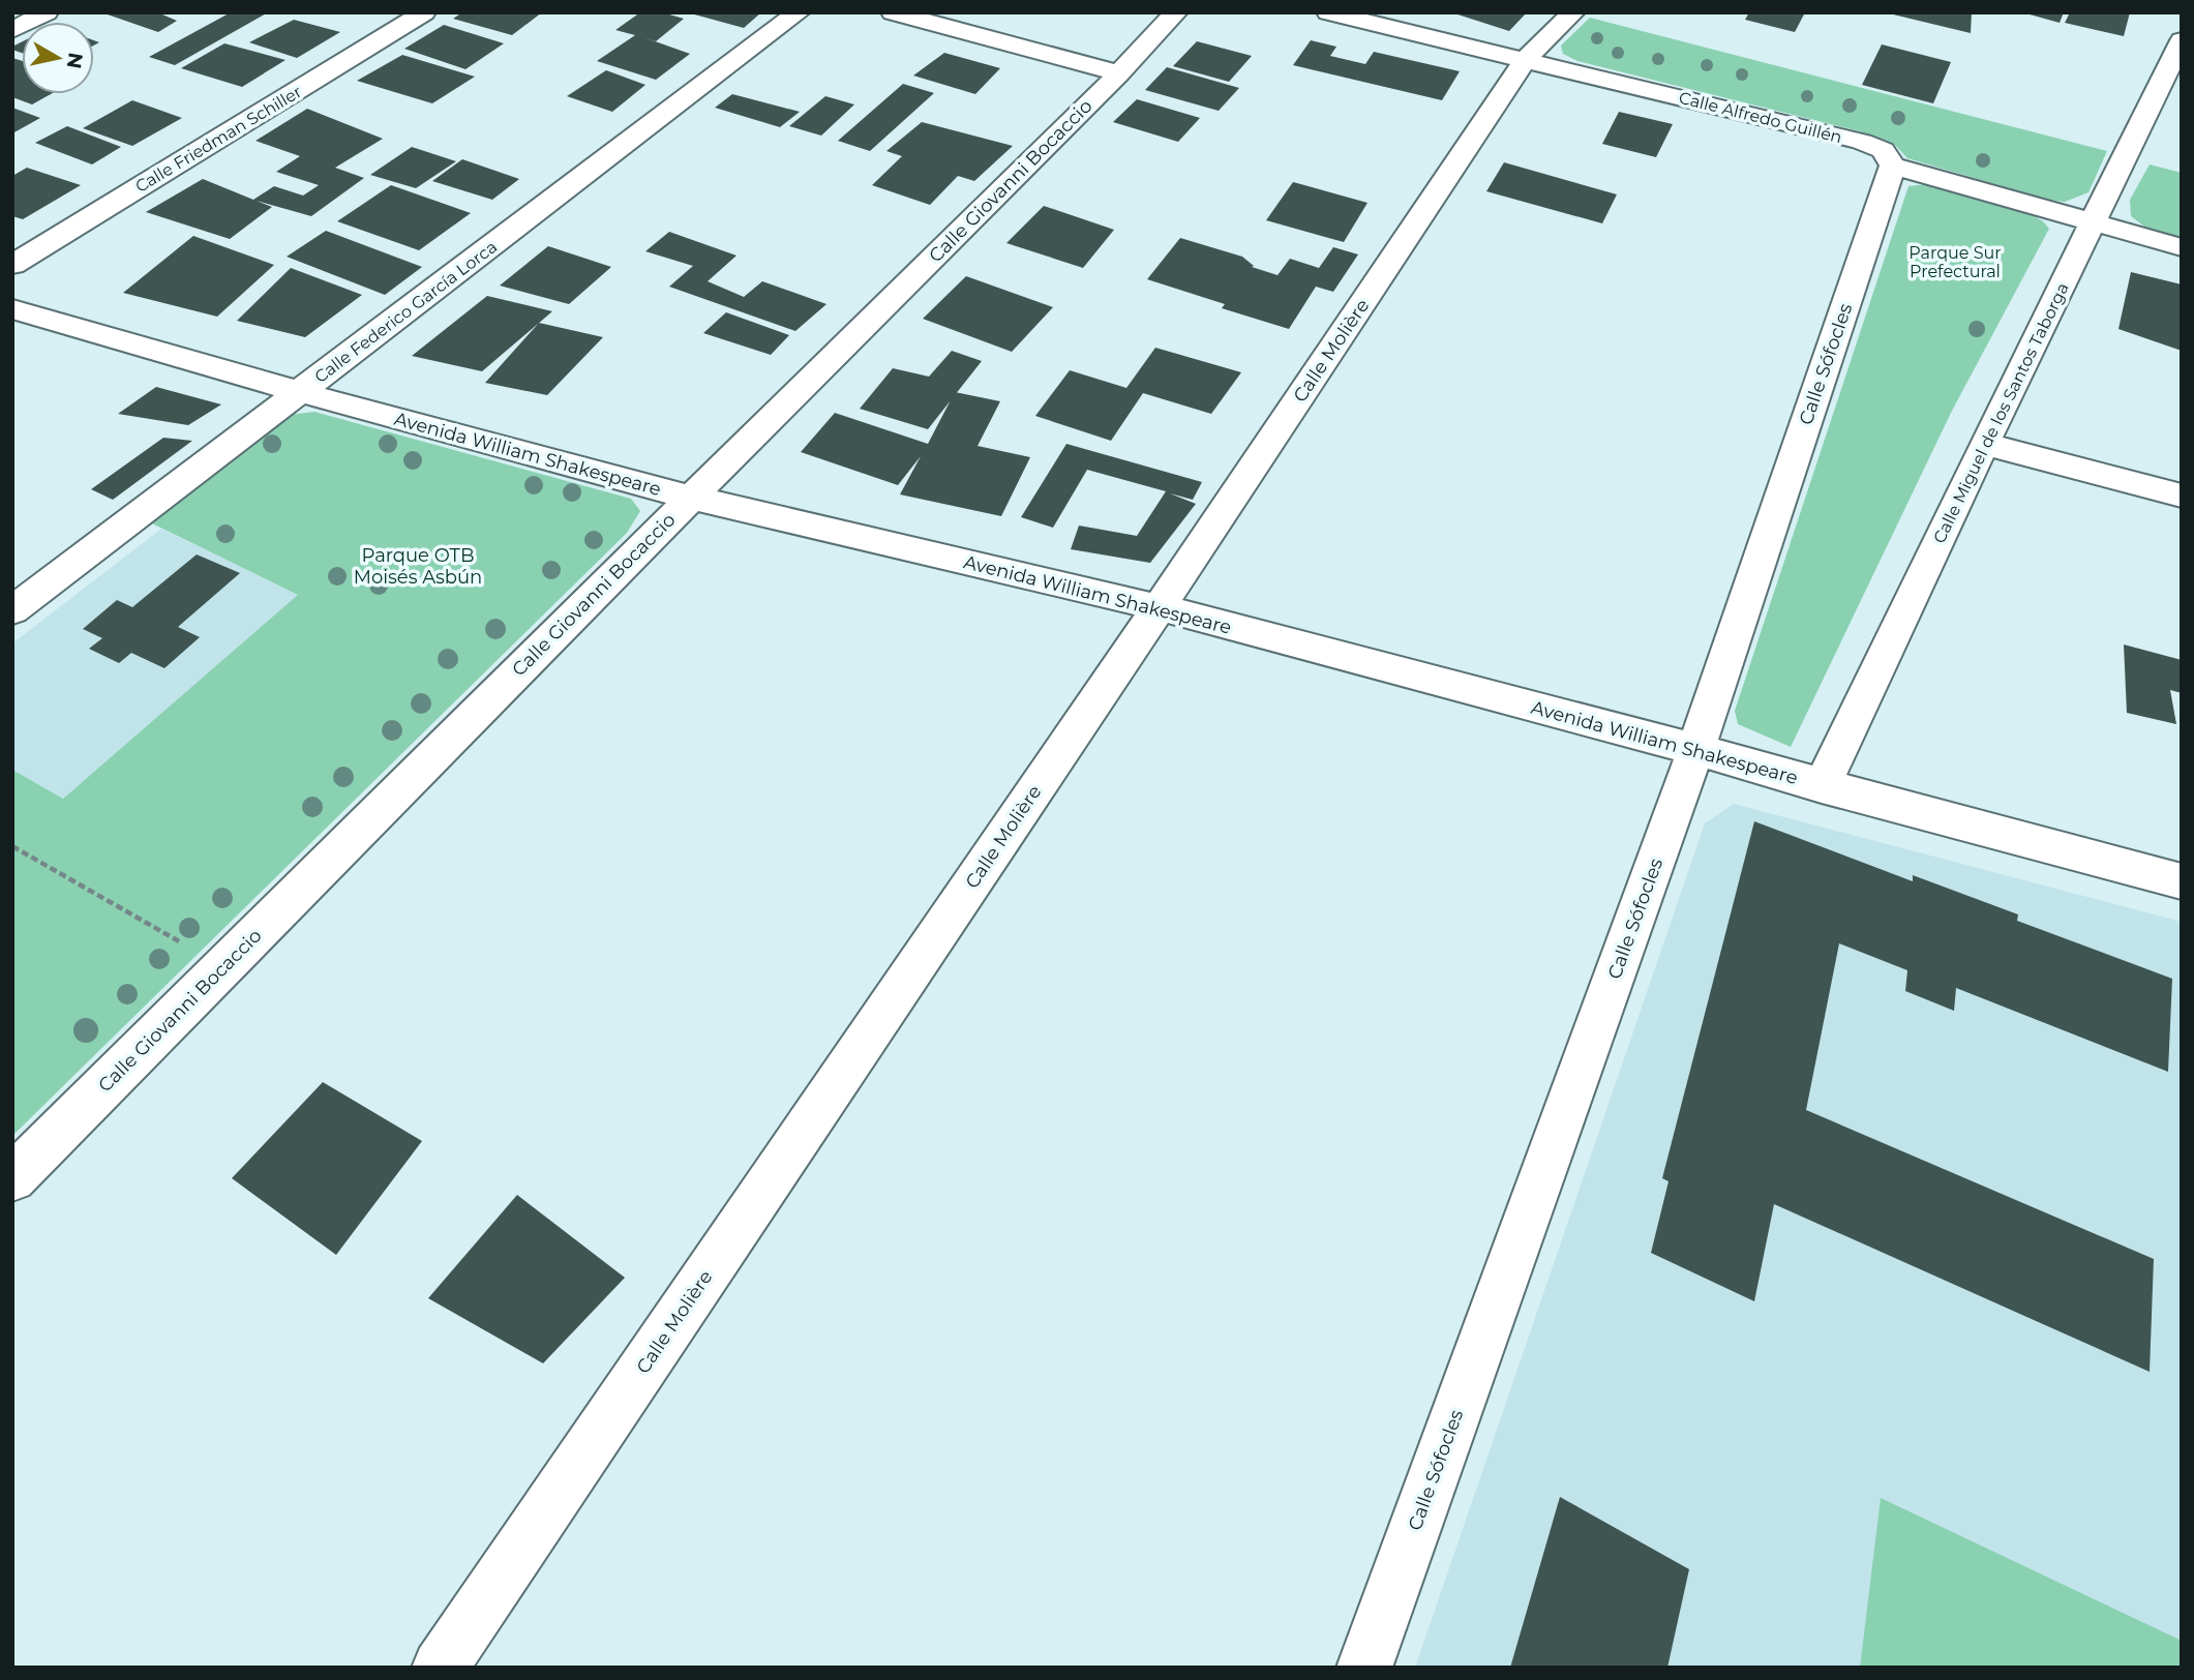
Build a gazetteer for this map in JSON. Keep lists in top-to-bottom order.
{
  "streets": {
    "street": [
      "Calle Alfredo Guillén",
      "Calle Friedman Schiller",
      "Calle Giovanni Bocaccio",
      "Calle Federico García Lorca",
      "Calle Molière",
      "Calle Sófocles",
      "Calle Miguel de los Santos Taborga",
      "Avenida William Shakespeare"
    ]
  },
  "crossings": [
    ["Calle Alfredo Guillén", "Calle Molière"],
    ["Calle Alfredo Guillén", "Calle Sófocles"],
    ["Calle Alfredo Guillén", "Calle Miguel de los Santos Taborga"],
    ["Calle Giovanni Bocaccio", "Avenida William Shakespeare"],
    ["Calle Federico García Lorca", "Avenida William Shakespeare"],
    ["Calle Molière", "Avenida William Shakespeare"],
    ["Calle Sófocles", "Avenida William Shakespeare"],
    ["Calle Miguel de los Santos Taborga", "Avenida William Shakespeare"]
  ],
  "parks": ["Parque Sur Prefectural", "Parque OTB Moisés Asbún"],
  "north": "right"
}
